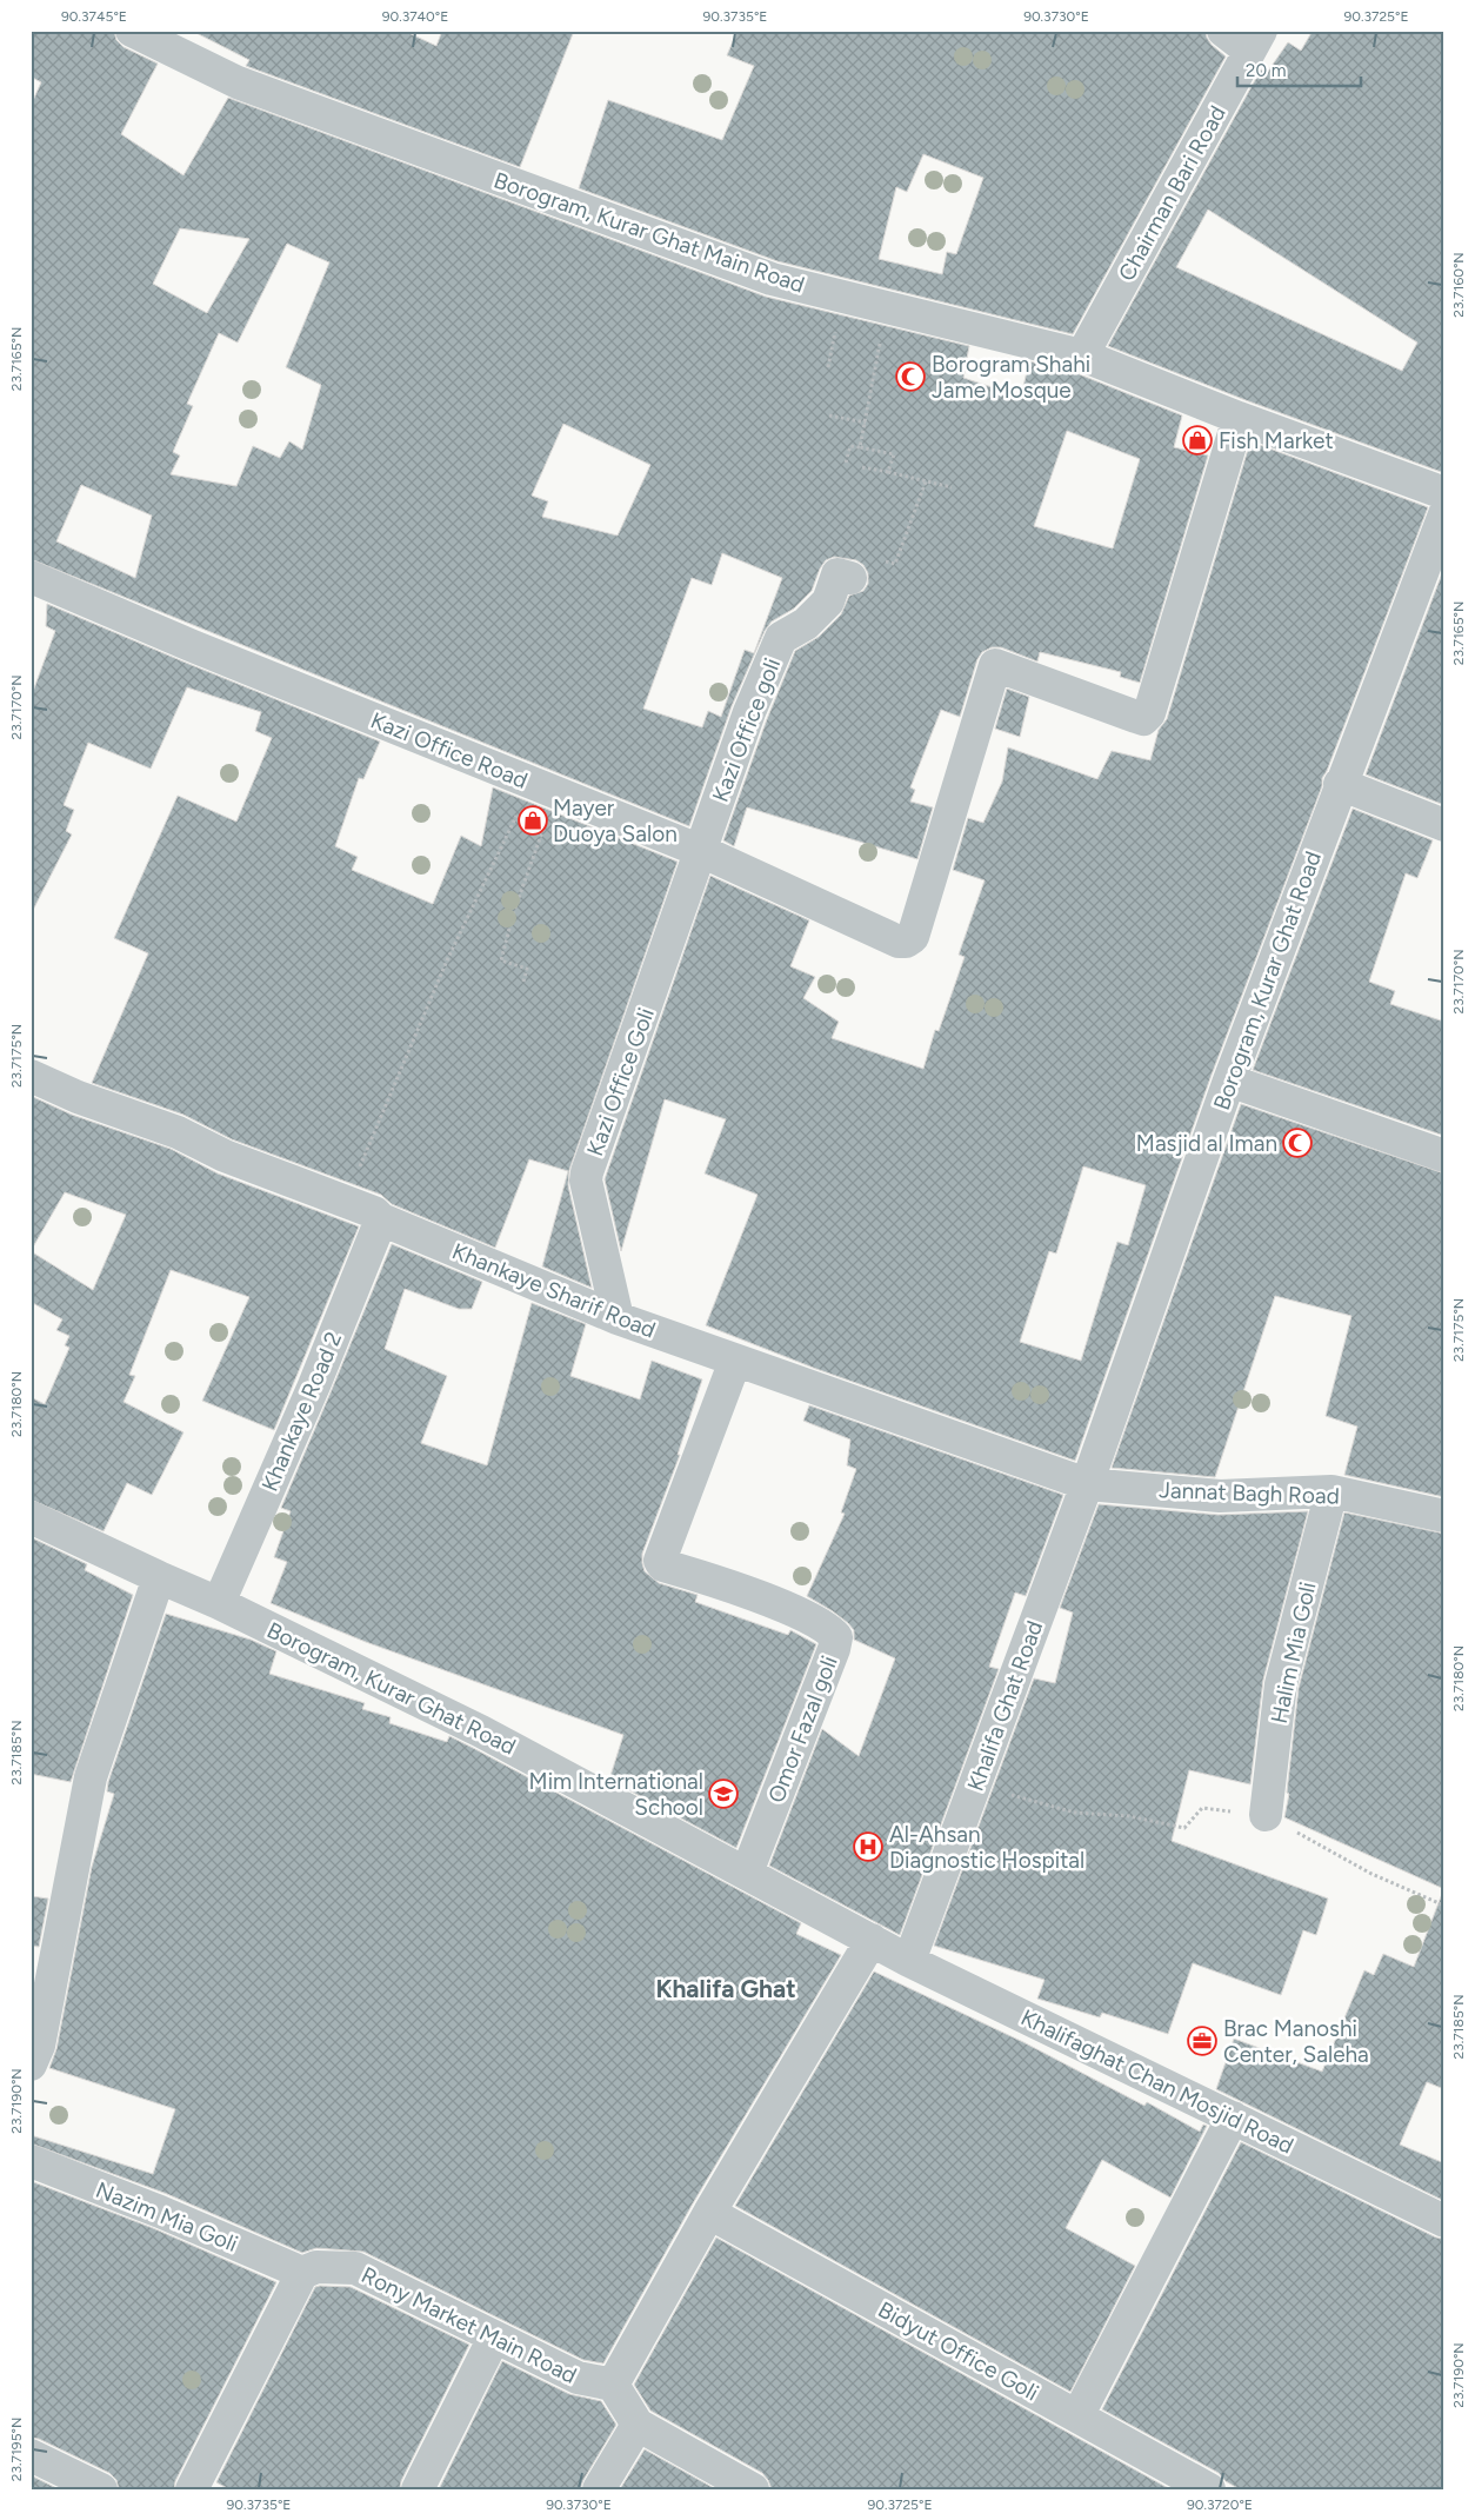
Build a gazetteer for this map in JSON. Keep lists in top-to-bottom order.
{
  "streets": {
    "street": [
      "Chairman Bari Road",
      "Borogram, Kurar Ghat Main Road",
      "Kazi Office goli",
      "Kazi Office Road",
      "Borogram, Kurar Ghat Road",
      "Kazi Office Goli",
      "Khankaye Sharif Road",
      "Khankaye Road 2",
      "Jannat Bagh Road",
      "Halim Mia Goli",
      "Khalifa Ghat Road",
      "Omor Fazal goli",
      "Khalifaghat Chan Mosjid Road",
      "Nazim Mia Goli",
      "Rony Market Main Road",
      "Bidyut Office Goli"
    ]
  },
  "crossings": [
    ["Chairman Bari Road", "Borogram, Kurar Ghat Main Road"],
    ["Borogram, Kurar Ghat Main Road", "Kazi Office Road"],
    ["Kazi Office goli", "Kazi Office Road"],
    ["Kazi Office goli", "Kazi Office Goli"],
    ["Kazi Office Road", "Kazi Office Goli"],
    ["Borogram, Kurar Ghat Road", "Khankaye Sharif Road"],
    ["Borogram, Kurar Ghat Road", "Khankaye Road 2"],
    ["Borogram, Kurar Ghat Road", "Jannat Bagh Road"],
    ["Borogram, Kurar Ghat Road", "Khalifa Ghat Road"],
    ["Borogram, Kurar Ghat Road", "Omor Fazal goli"],
    ["Kazi Office Goli", "Khankaye Sharif Road"],
    ["Khankaye Sharif Road", "Khankaye Road 2"],
    ["Khankaye Sharif Road", "Jannat Bagh Road"],
    ["Khankaye Sharif Road", "Khalifa Ghat Road"],
    ["Khankaye Sharif Road", "Omor Fazal goli"],
    ["Jannat Bagh Road", "Halim Mia Goli"],
    ["Jannat Bagh Road", "Khalifa Ghat Road"],
    ["Khalifa Ghat Road", "Khalifaghat Chan Mosjid Road"],
    ["Nazim Mia Goli", "Rony Market Main Road"]
  ],
  "districts": ["Khalifa Ghat"],
  "places": {
    "mosque": ["Borogram Shahi Jame Mosque", "Masjid al Iman"],
    "shop": ["Fish Market", "Mayer Duoya Salon"],
    "school or university": ["Mim International School"],
    "hospital": ["Al-Ahsan Diagnostic Hospital"],
    "office": ["Brac Manoshi Center, Saleha"]
  },
  "scale_bar": "20 m",
  "coordinates": [
    "90.3745°E",
    "90.3740°E",
    "90.3735°E",
    "90.3730°E",
    "90.3725°E",
    "23.7160°N",
    "23.7165°N",
    "23.7170°N",
    "23.7175°N",
    "23.7180°N",
    "23.7185°N",
    "23.7190°N",
    "23.7195°N",
    "90.3720°E"
  ]
}
